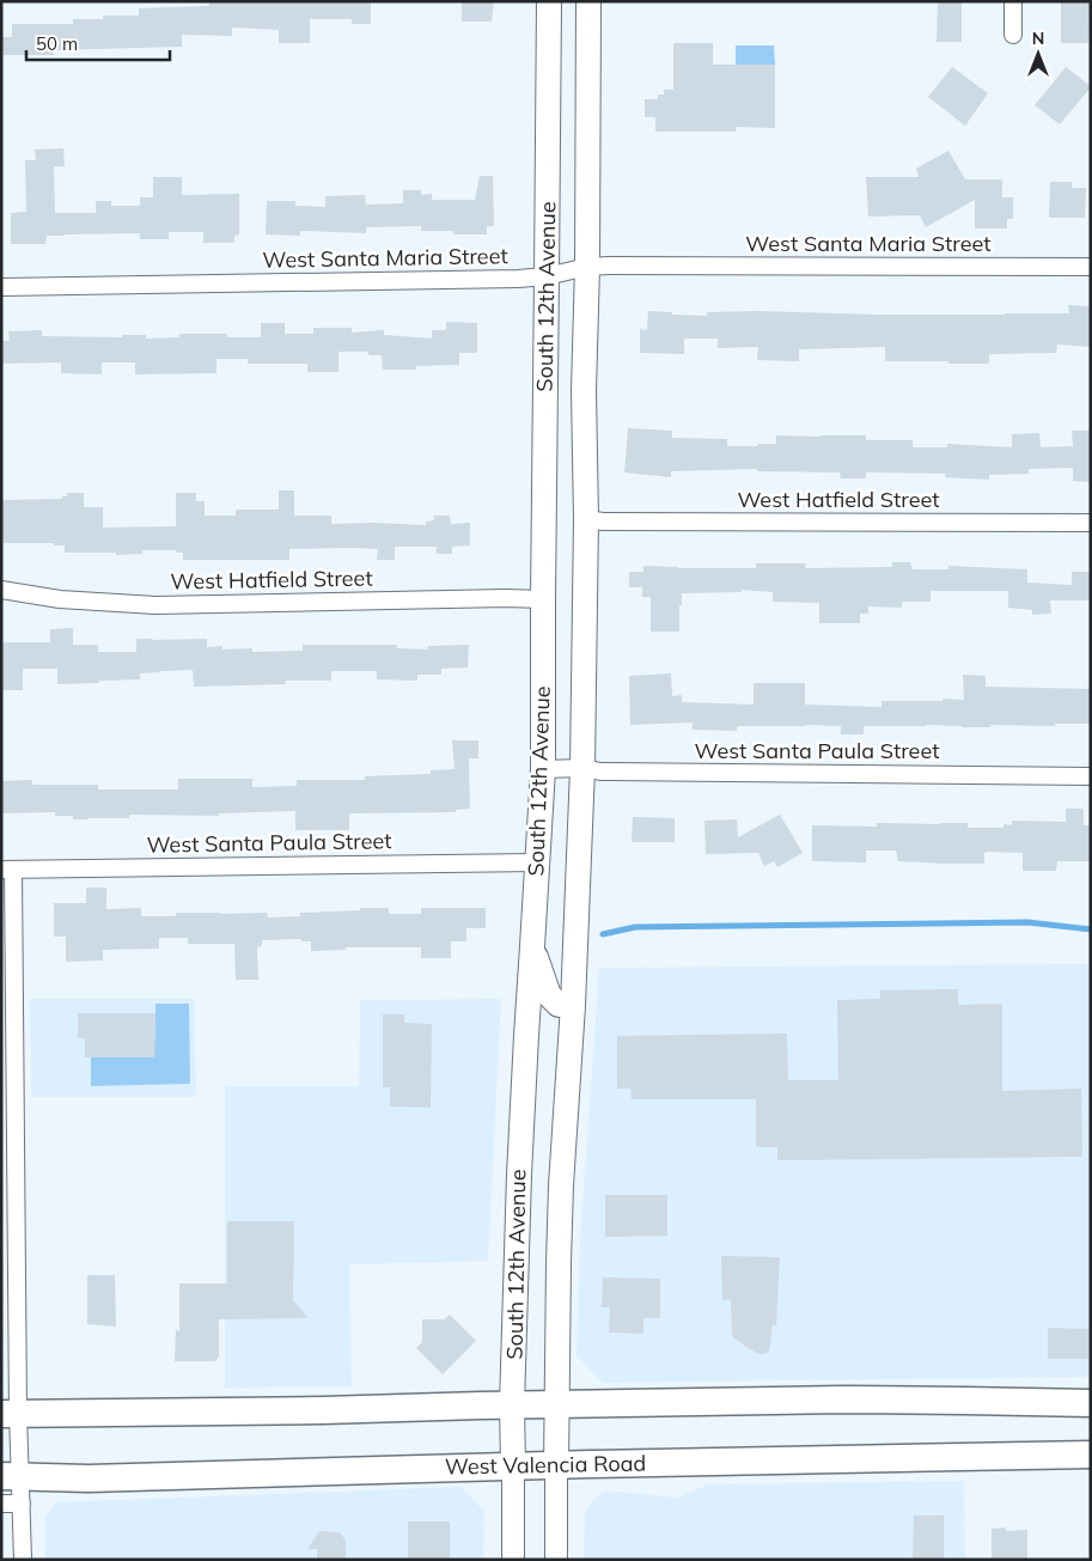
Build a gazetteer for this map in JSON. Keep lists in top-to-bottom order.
{
  "streets": {
    "main road": ["South 12th Avenue", "West Valencia Road"],
    "street": ["West Santa Maria Street", "West Hatfield Street", "West Santa Paula Street"]
  },
  "crossings": [
    ["West Santa Maria Street", "South 12th Avenue"],
    ["South 12th Avenue", "West Hatfield Street"],
    ["South 12th Avenue", "West Santa Paula Street"],
    ["South 12th Avenue", "West Valencia Road"]
  ],
  "scale_bar": "50 m",
  "north": "top"
}
